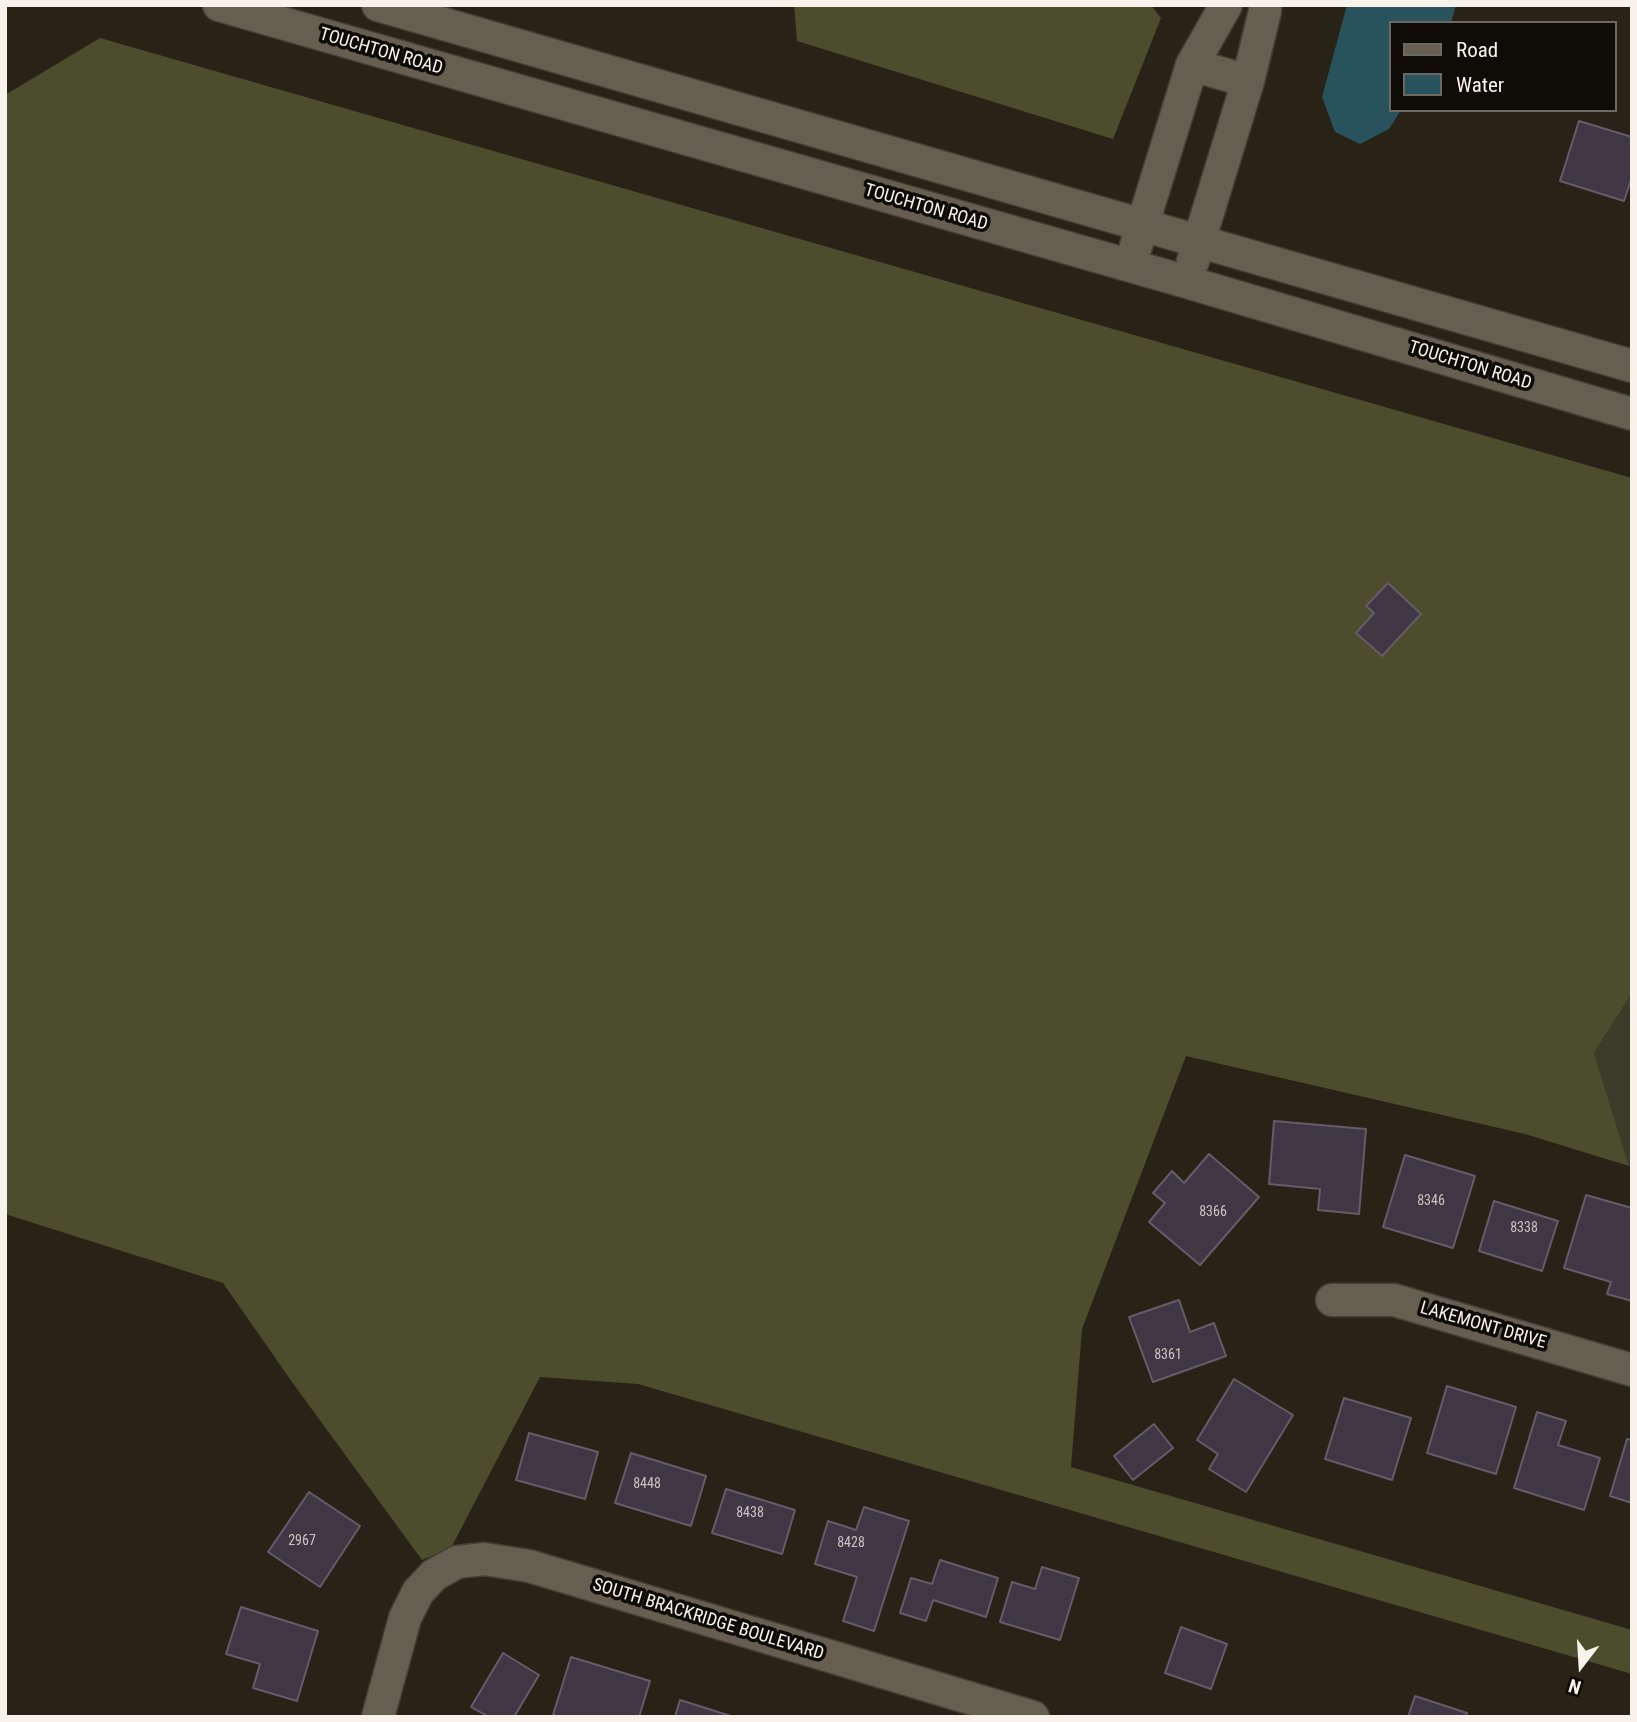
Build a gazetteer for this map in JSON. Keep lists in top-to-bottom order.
{
  "streets": {
    "street": ["TOUCHTON ROAD", "LAKEMONT DRIVE", "SOUTH BRACKRIDGE BOULEVARD"]
  },
  "house_numbers": [
    "8346",
    "8366",
    "8338",
    "8361",
    "8448",
    "8438",
    "2967",
    "8428"
  ],
  "legend": ["Road", "Water"],
  "north": "bottom"
}
